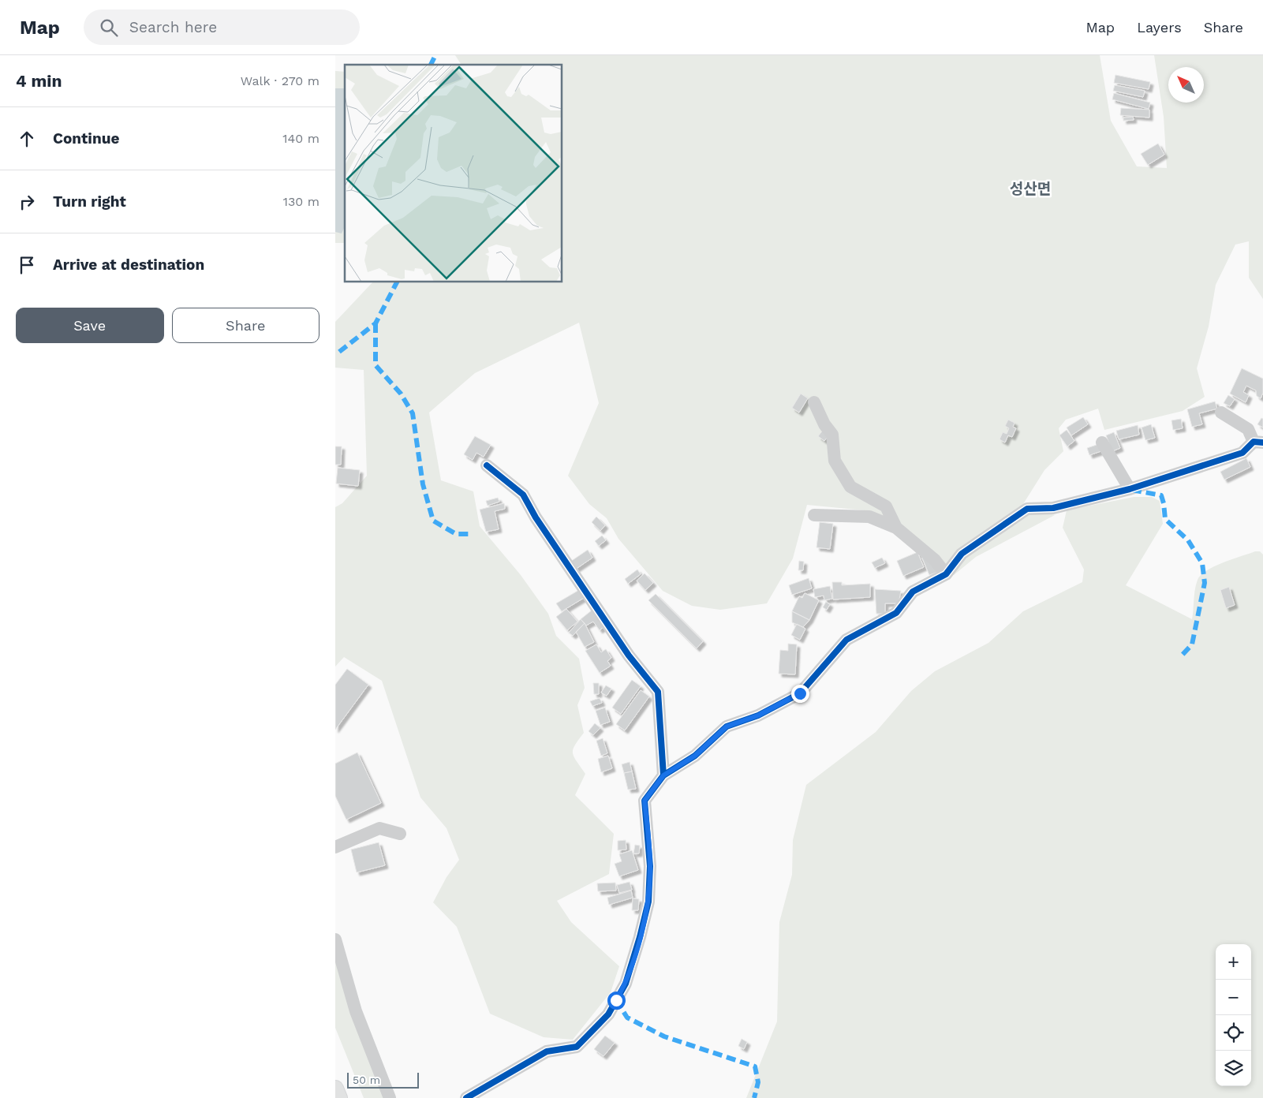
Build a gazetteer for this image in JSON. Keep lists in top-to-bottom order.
{
  "districts": ["성산면"],
  "scale_bar": "50 m",
  "north": "top left",
  "page": {
    "header": "Map",
    "search": "Search here",
    "nav": ["Map", "Layers", "Share"],
    "heading": ["4 min", "Walk · 270 m"],
    "list": [
      ["Continue", "140 m"],
      ["Turn right", "130 m"],
      "Arrive at destination"
    ],
    "buttons": ["Save", "Share"],
    "map_buttons": ["+", "−"],
    "scale": "50 m"
  }
}
